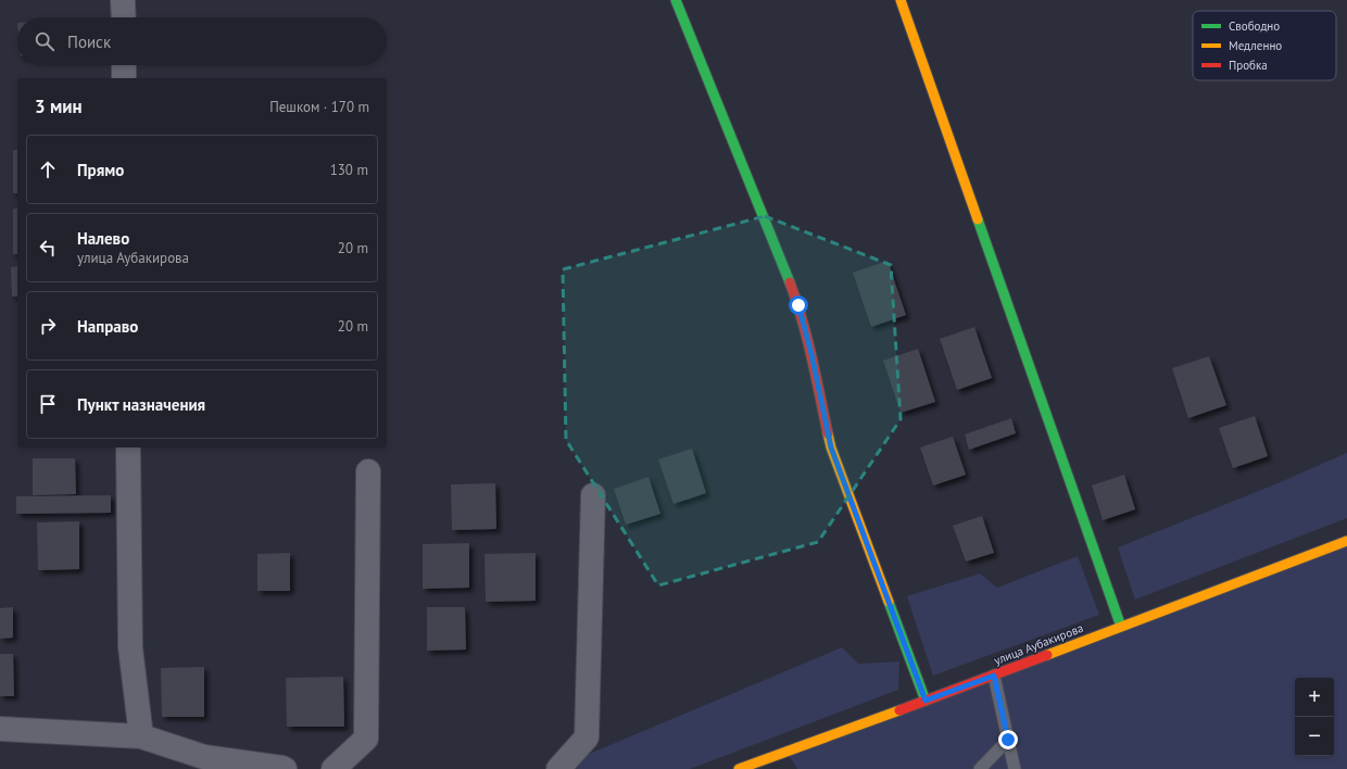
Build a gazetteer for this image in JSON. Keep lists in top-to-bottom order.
{
  "streets": {
    "street": ["улица Аубакирова"]
  },
  "legend": ["Свободно", "Медленно", "Пробка"],
  "page": {
    "search": "Поиск",
    "heading": ["3 мин", "Пешком · 170 m"],
    "list": [
      ["Прямо", "130 m"],
      ["Налево", "улица Аубакирова", "20 m"],
      ["Направо", "20 m"],
      "Пункт назначения"
    ],
    "map_buttons": ["+", "−"]
  }
}
